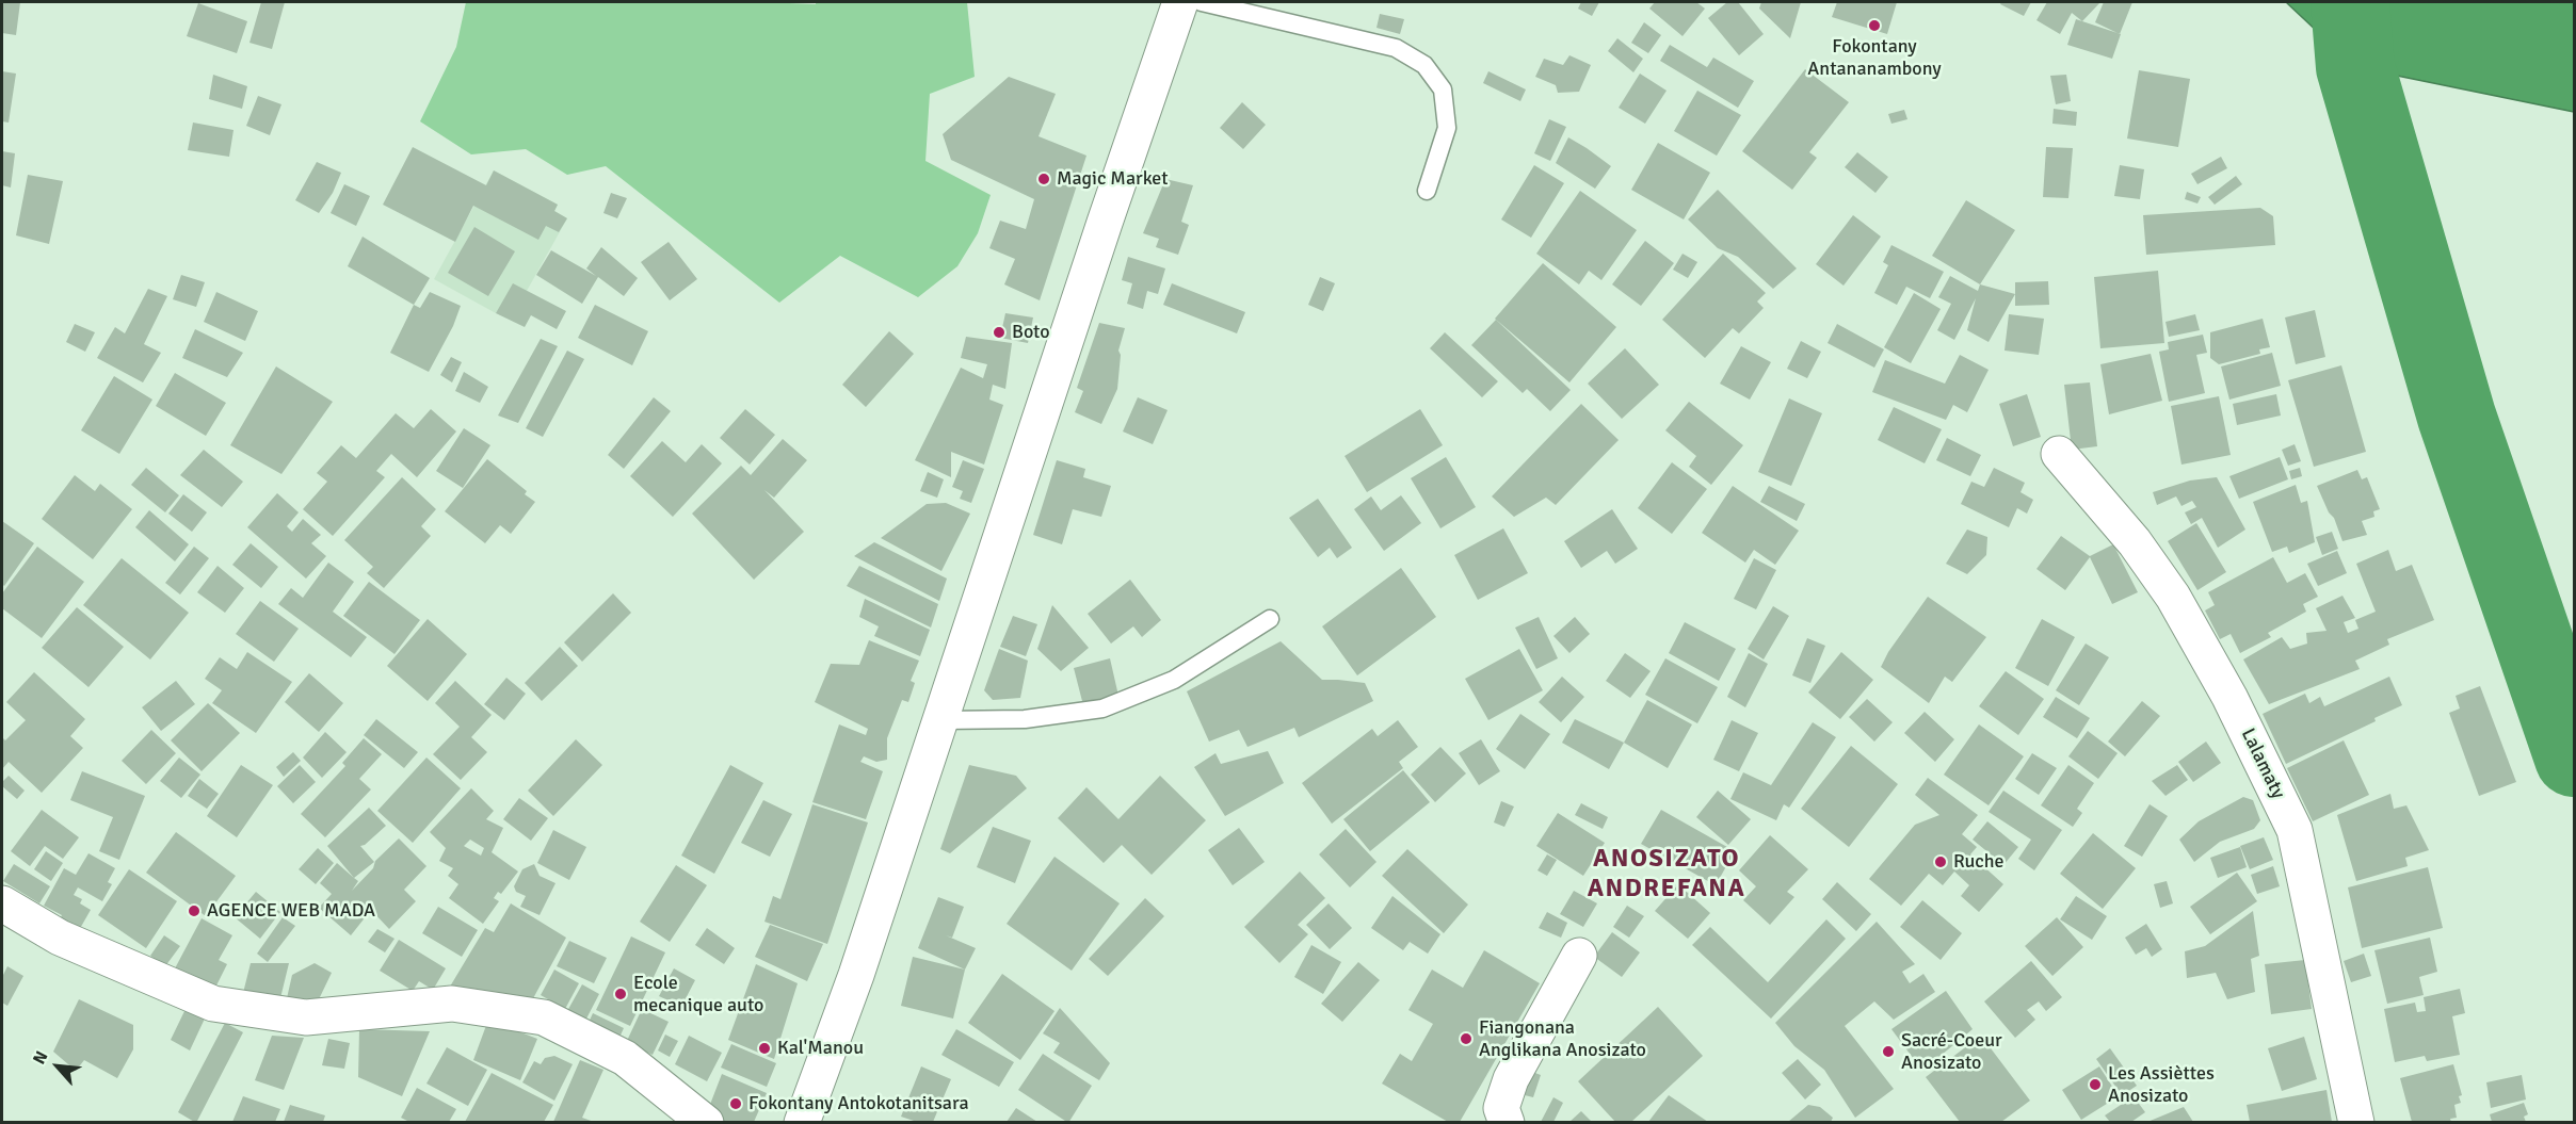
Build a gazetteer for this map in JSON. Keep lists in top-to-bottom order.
{
  "streets": {
    "street": ["Lalamaty"]
  },
  "districts": ["ANOSIZATO ANDREFANA"],
  "places": [
    "Fokontany Antananambony",
    "Magic Market",
    "Boto",
    "Ruche",
    "AGENCE WEB MADA",
    "Ecole mecanique auto",
    "Fiangonana Anglikana Anosizato",
    "Kal'Manou",
    "Sacré-Coeur Anosizato",
    "Les Assièttes Anosizato",
    "Fokontany Antokotanitsara"
  ],
  "north": "top left"
}
